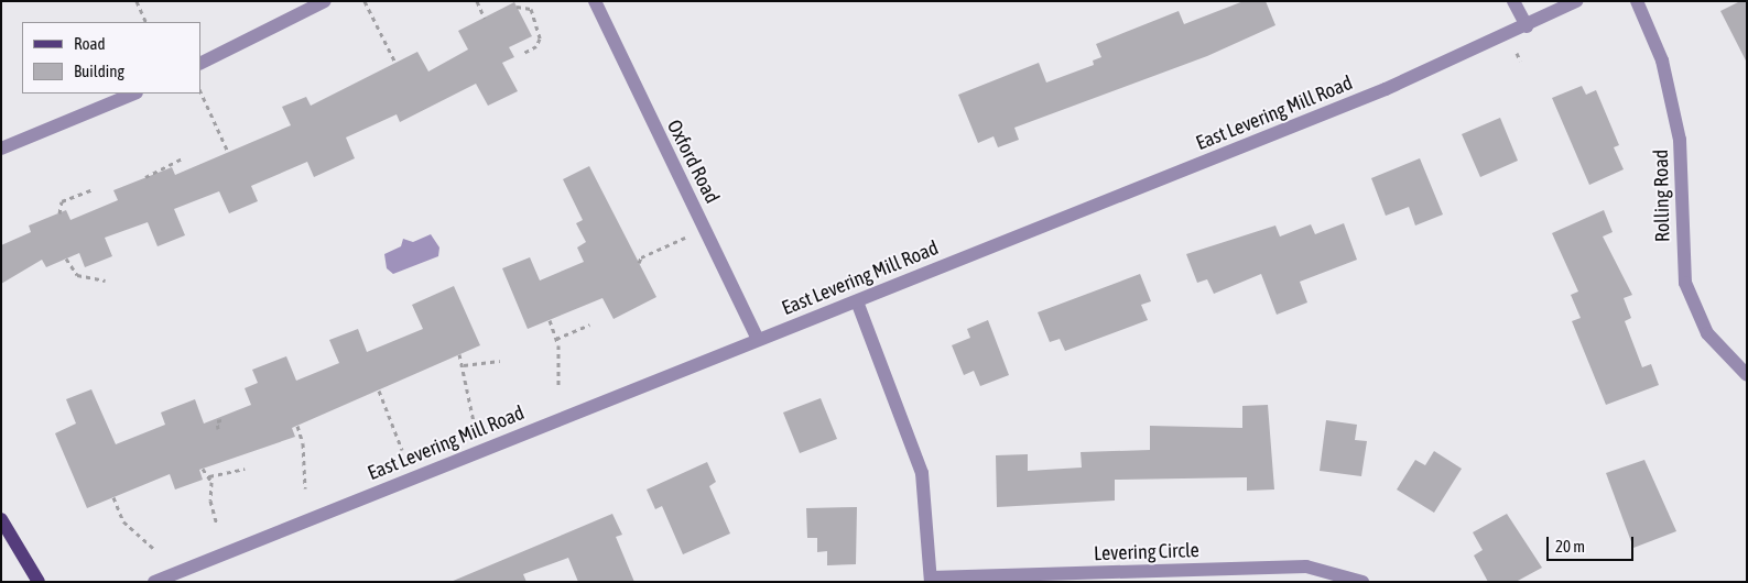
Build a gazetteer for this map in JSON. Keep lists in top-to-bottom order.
{
  "streets": {
    "street": [
      "East Levering Mill Road",
      "Oxford Road",
      "Rolling Road",
      "Levering Circle"
    ]
  },
  "crossings": [
    ["East Levering Mill Road", "Oxford Road"],
    ["East Levering Mill Road", "Levering Circle"]
  ],
  "legend": ["Road", "Building"],
  "scale_bar": "20 m"
}
